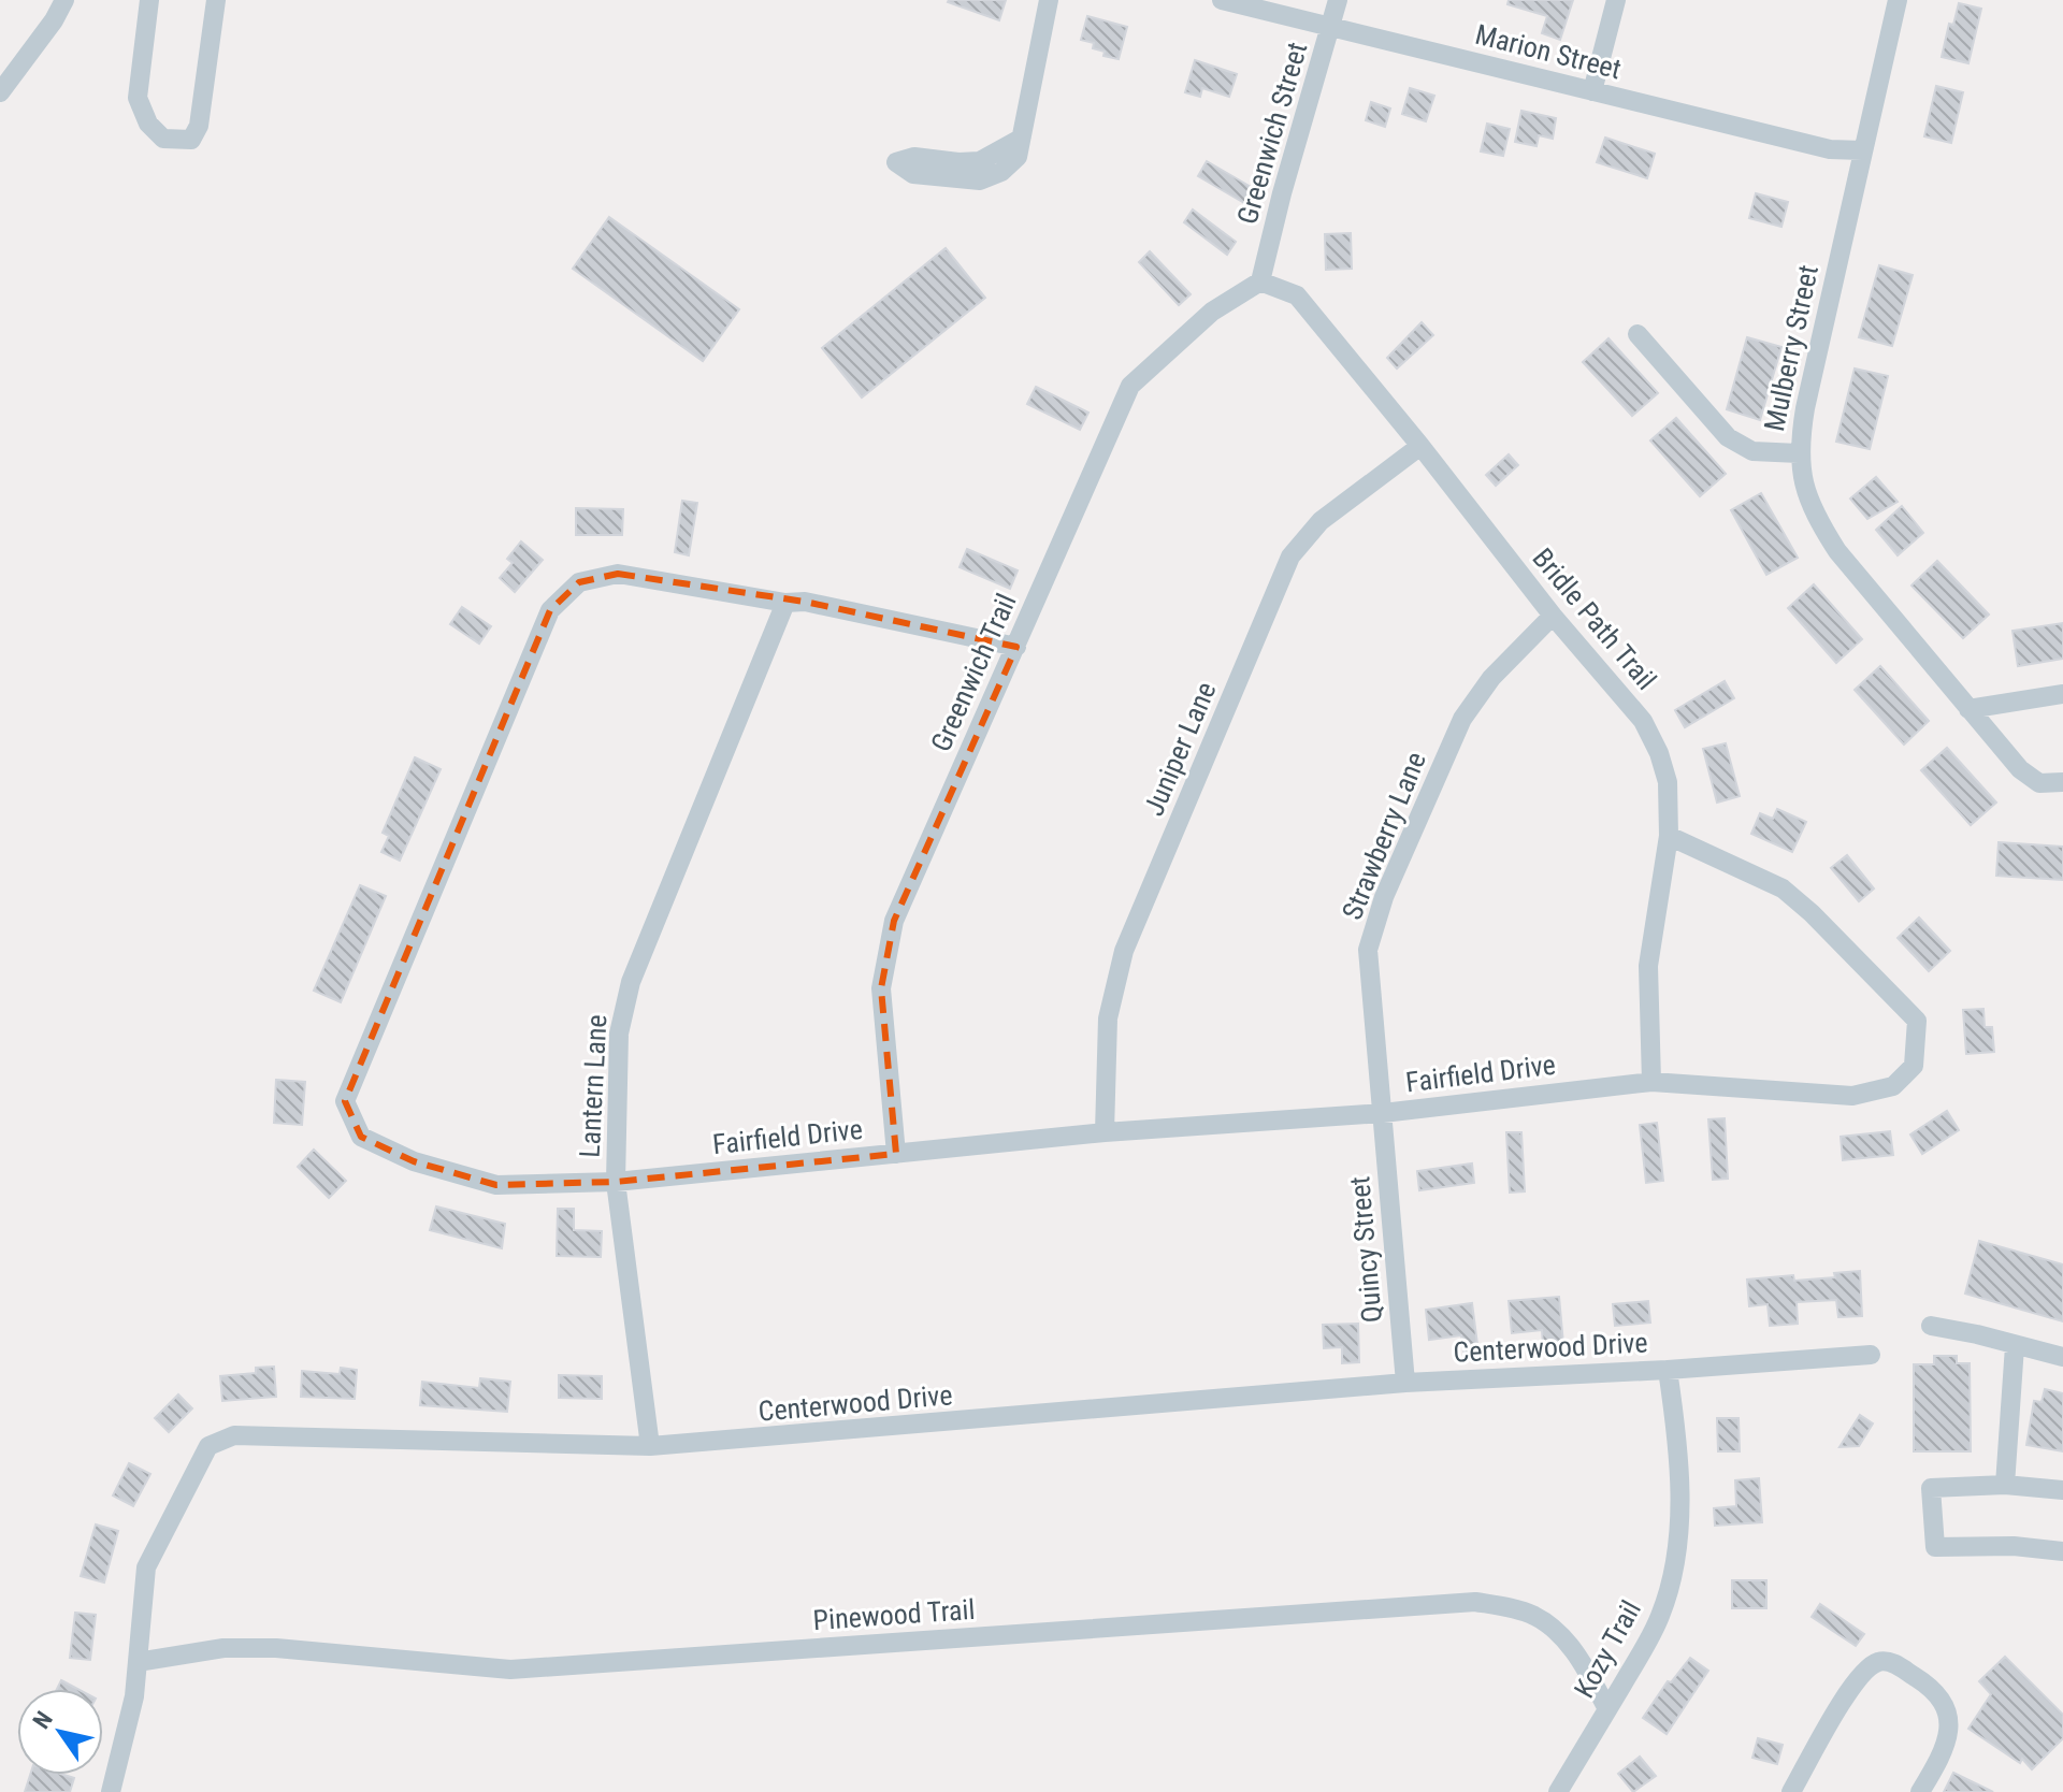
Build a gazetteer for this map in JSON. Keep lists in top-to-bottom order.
{
  "streets": {
    "street": [
      "Marion Street",
      "Greenwich Street",
      "Mulberry Street",
      "Bridle Path Trail",
      "Greenwich Trail",
      "Juniper Lane",
      "Strawberry Lane",
      "Fairfield Drive",
      "Lantern Lane",
      "Quincy Street",
      "Centerwood Drive",
      "Pinewood Trail",
      "Kozy Trail"
    ]
  },
  "crossings": [
    ["Marion Street", "Greenwich Street"],
    ["Marion Street", "Mulberry Street"],
    ["Greenwich Street", "Bridle Path Trail"],
    ["Greenwich Street", "Greenwich Trail"],
    ["Bridle Path Trail", "Greenwich Trail"],
    ["Bridle Path Trail", "Juniper Lane"],
    ["Bridle Path Trail", "Strawberry Lane"],
    ["Bridle Path Trail", "Fairfield Drive"],
    ["Greenwich Trail", "Fairfield Drive"],
    ["Juniper Lane", "Fairfield Drive"],
    ["Strawberry Lane", "Fairfield Drive"],
    ["Strawberry Lane", "Quincy Street"],
    ["Fairfield Drive", "Lantern Lane"],
    ["Fairfield Drive", "Quincy Street"],
    ["Lantern Lane", "Centerwood Drive"],
    ["Quincy Street", "Centerwood Drive"],
    ["Centerwood Drive", "Pinewood Trail"],
    ["Centerwood Drive", "Kozy Trail"],
    ["Pinewood Trail", "Kozy Trail"]
  ],
  "north": "top left"
}
